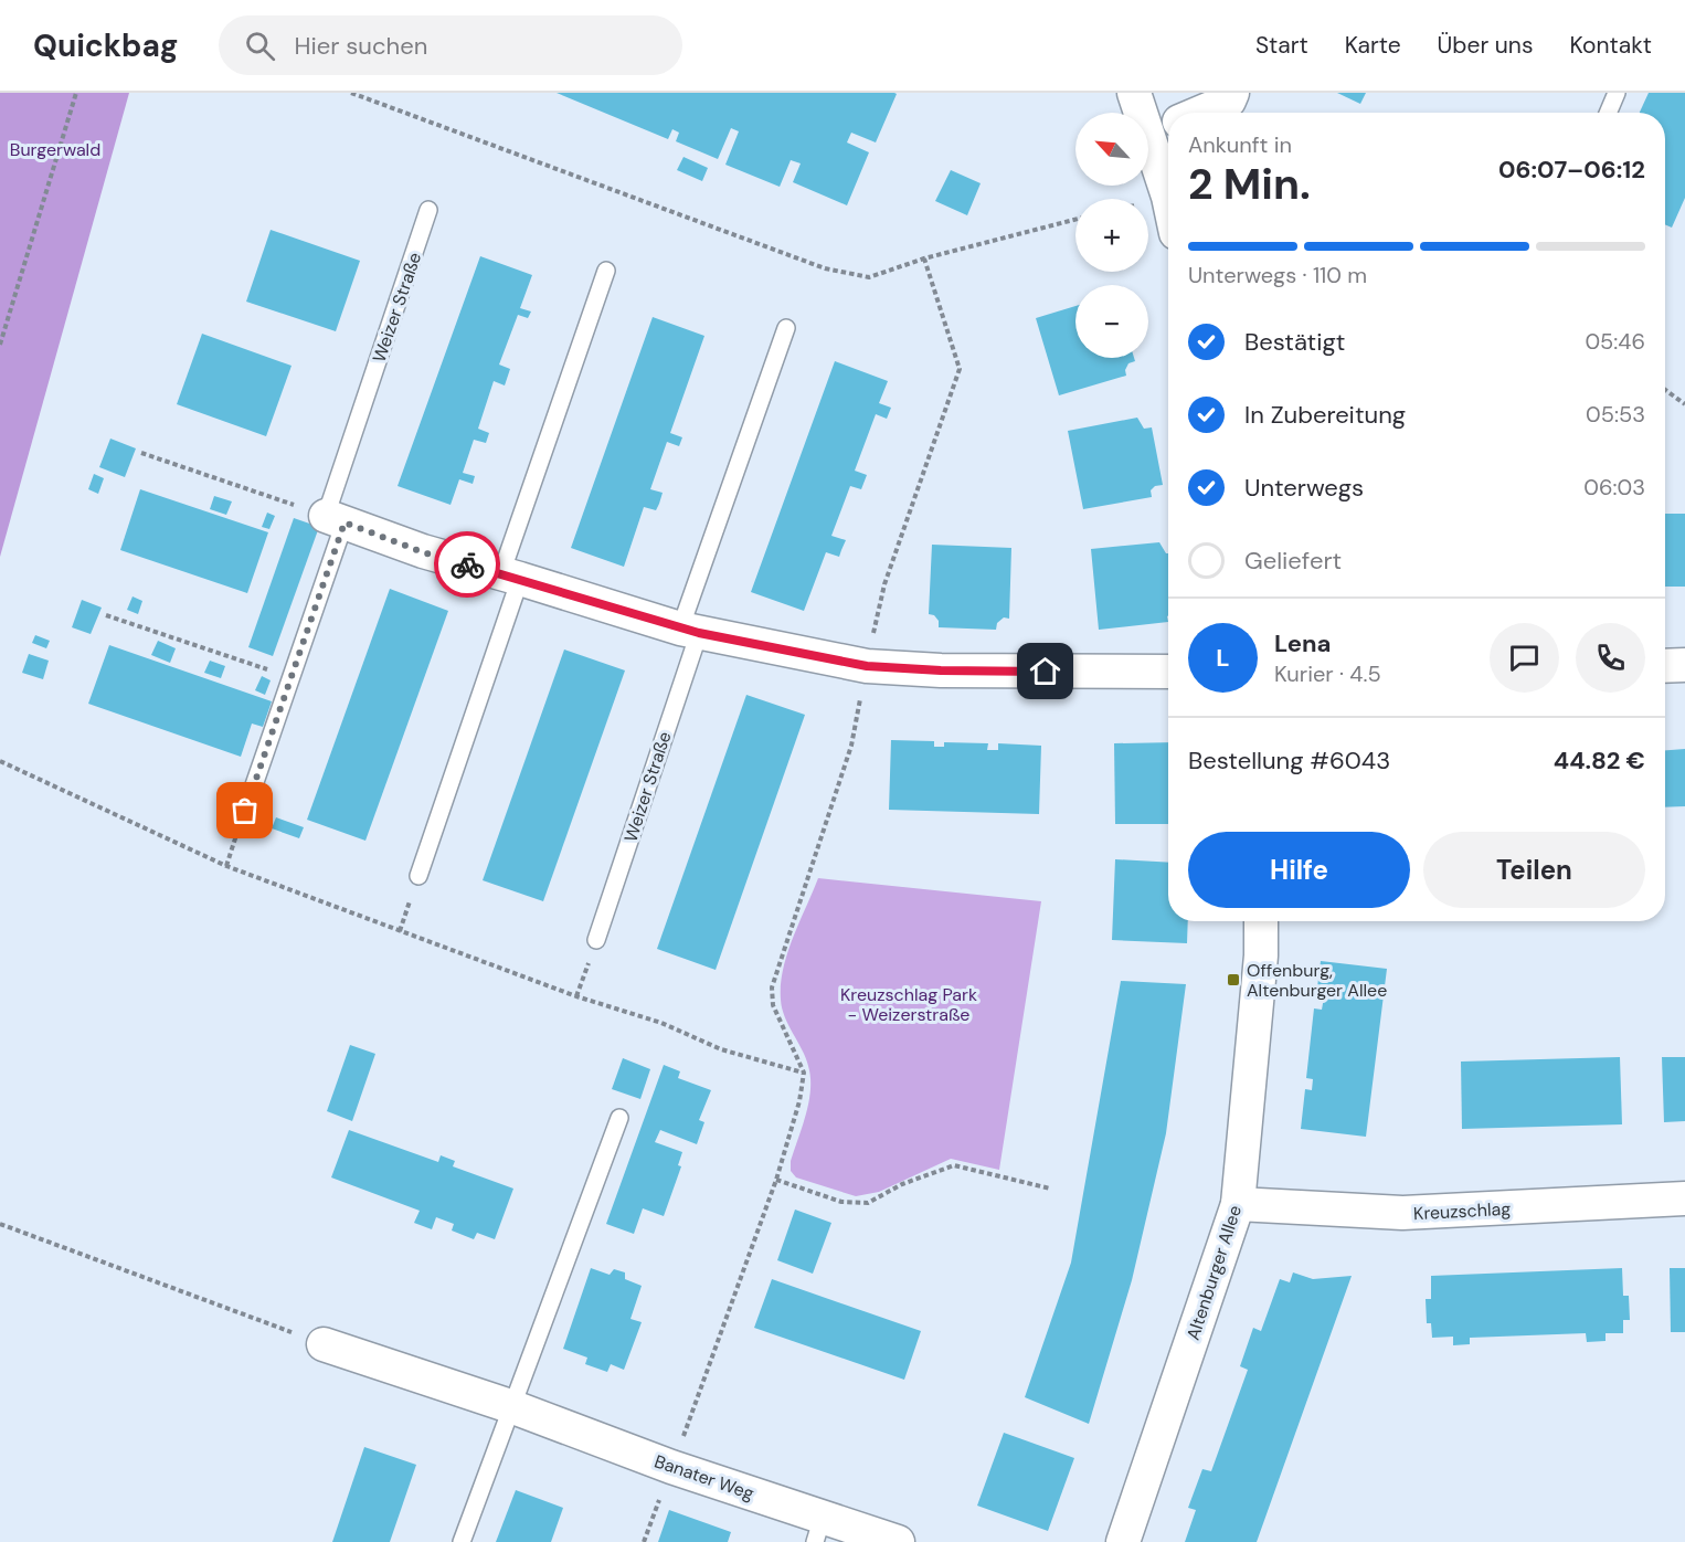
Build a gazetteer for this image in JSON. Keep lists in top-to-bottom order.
{
  "streets": {
    "street": ["Kreuzschlag", "Altenburger Allee", "Banater Weg"],
    "lane": ["Weizer Straße"]
  },
  "crossings": [
    ["Kreuzschlag", "Altenburger Allee"]
  ],
  "parks": ["Burgerwald", "Kreuzschlag Park - Weizerstraße"],
  "places": {
    "transit": ["Offenburg, Altenburger Allee"]
  },
  "north": "top left",
  "page": {
    "header": "Quickbag",
    "search": "Hier suchen",
    "nav": [
      "Start",
      "Karte",
      "Über uns",
      "Kontakt"
    ],
    "map_buttons": ["+", "−"],
    "heading": ["2 Min.", "Ankunft in", "06:07–06:12"],
    "panel": [
      "Lena",
      "Kurier · 4.5",
      "Bestellung #6043",
      "44.82 €"
    ],
    "bar": "Unterwegs · 110 m",
    "list": [
      ["Bestätigt", "05:46"],
      ["In Zubereitung", "05:53"],
      ["Unterwegs", "06:03"],
      "Geliefert"
    ],
    "round": "L",
    "buttons": ["Hilfe", "Teilen"]
  }
}
